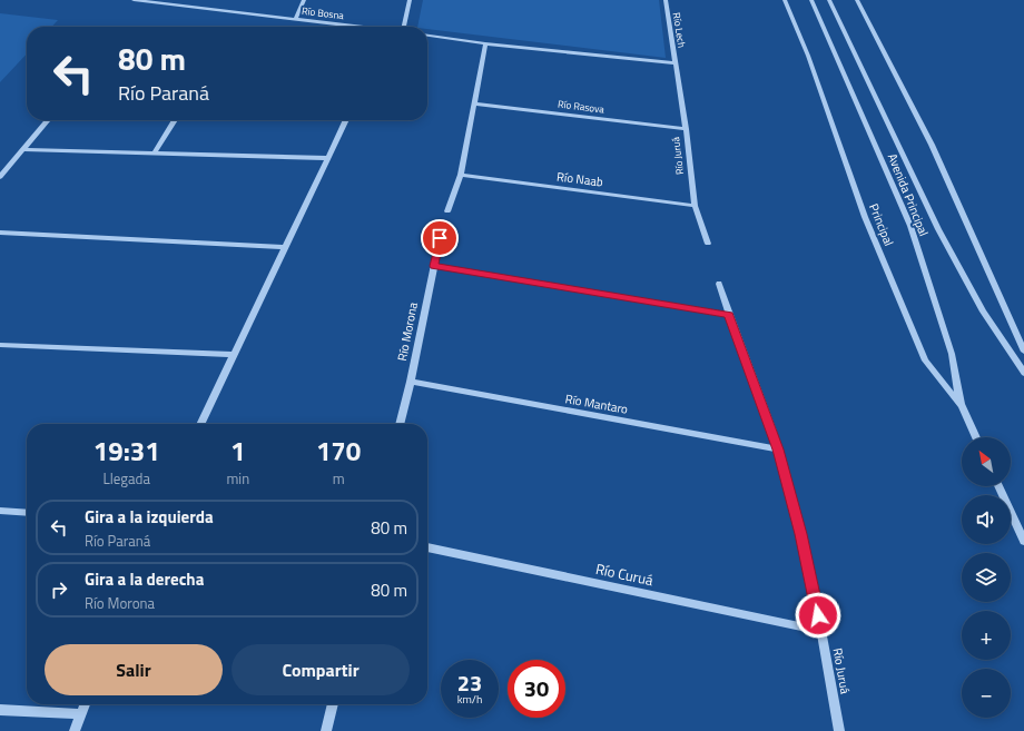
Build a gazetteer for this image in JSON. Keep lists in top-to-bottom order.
{
  "streets": {
    "street": [
      "Río Bosna",
      "Río Lech",
      "Río Rasova",
      "Río Juruá",
      "Río Naab",
      "Avenida Principal",
      "Principal",
      "Río Morona",
      "Río Mantaro",
      "Río Curuá"
    ]
  },
  "crossings": [
    ["Río Lech", "Río Juruá"],
    ["Río Rasova", "Río Juruá"],
    ["Río Juruá", "Río Naab"],
    ["Río Juruá", "Río Mantaro"],
    ["Río Juruá", "Río Curuá"],
    ["Avenida Principal", "Principal"],
    ["Río Morona", "Río Mantaro"]
  ],
  "north": "top left",
  "page": {
    "turn": ["80 m", "Río Paraná"],
    "eta": [
      "19:31",
      "Llegada",
      "1",
      "min",
      "170",
      "m"
    ],
    "map_buttons": ["+", "−"],
    "list": [
      {
        "name": "Gira a la izquierda",
        "note": "Río Paraná",
        "value": "80 m"
      },
      {
        "name": "Gira a la derecha",
        "note": "Río Morona",
        "value": "80 m"
      }
    ],
    "buttons": ["Salir", "Compartir"],
    "speed": "23 km/h",
    "limit": "30"
  }
}
